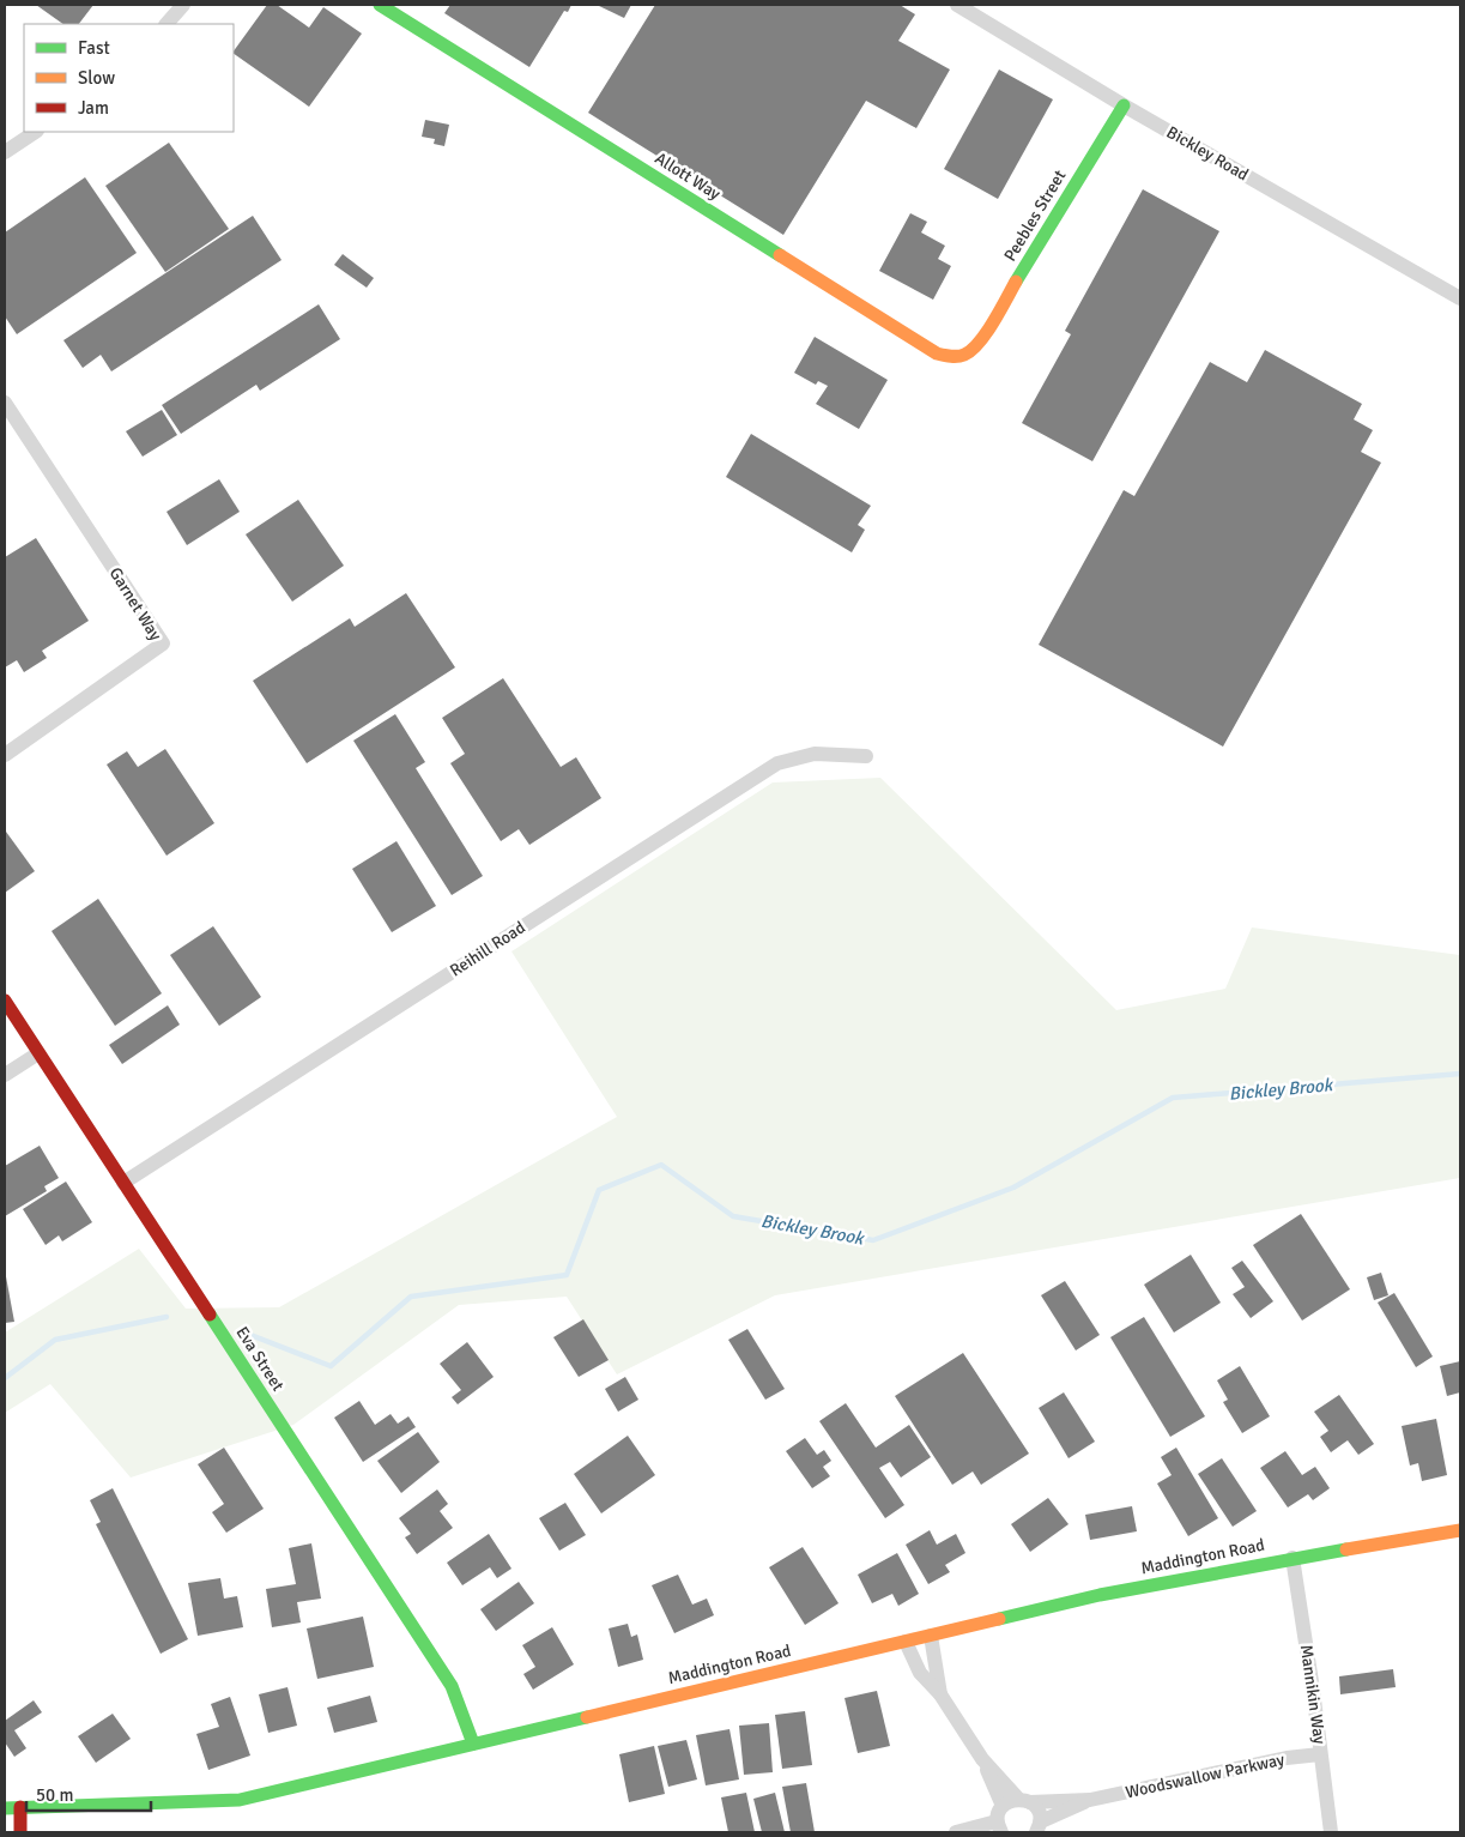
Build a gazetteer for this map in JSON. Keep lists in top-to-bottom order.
{
  "streets": {
    "street": [
      "Bickley Road",
      "Allott Way",
      "Peebles Street",
      "Garnet Way",
      "Reihill Road",
      "Eva Street",
      "Maddington Road",
      "Mannikin Way",
      "Woodswallow Parkway"
    ]
  },
  "crossings": [
    ["Bickley Road", "Peebles Street"],
    ["Allott Way", "Peebles Street"],
    ["Reihill Road", "Eva Street"],
    ["Eva Street", "Maddington Road"],
    ["Maddington Road", "Mannikin Way"],
    ["Mannikin Way", "Woodswallow Parkway"]
  ],
  "water": ["Bickley Brook"],
  "legend": ["Fast", "Slow", "Jam"],
  "scale_bar": "50 m"
}
